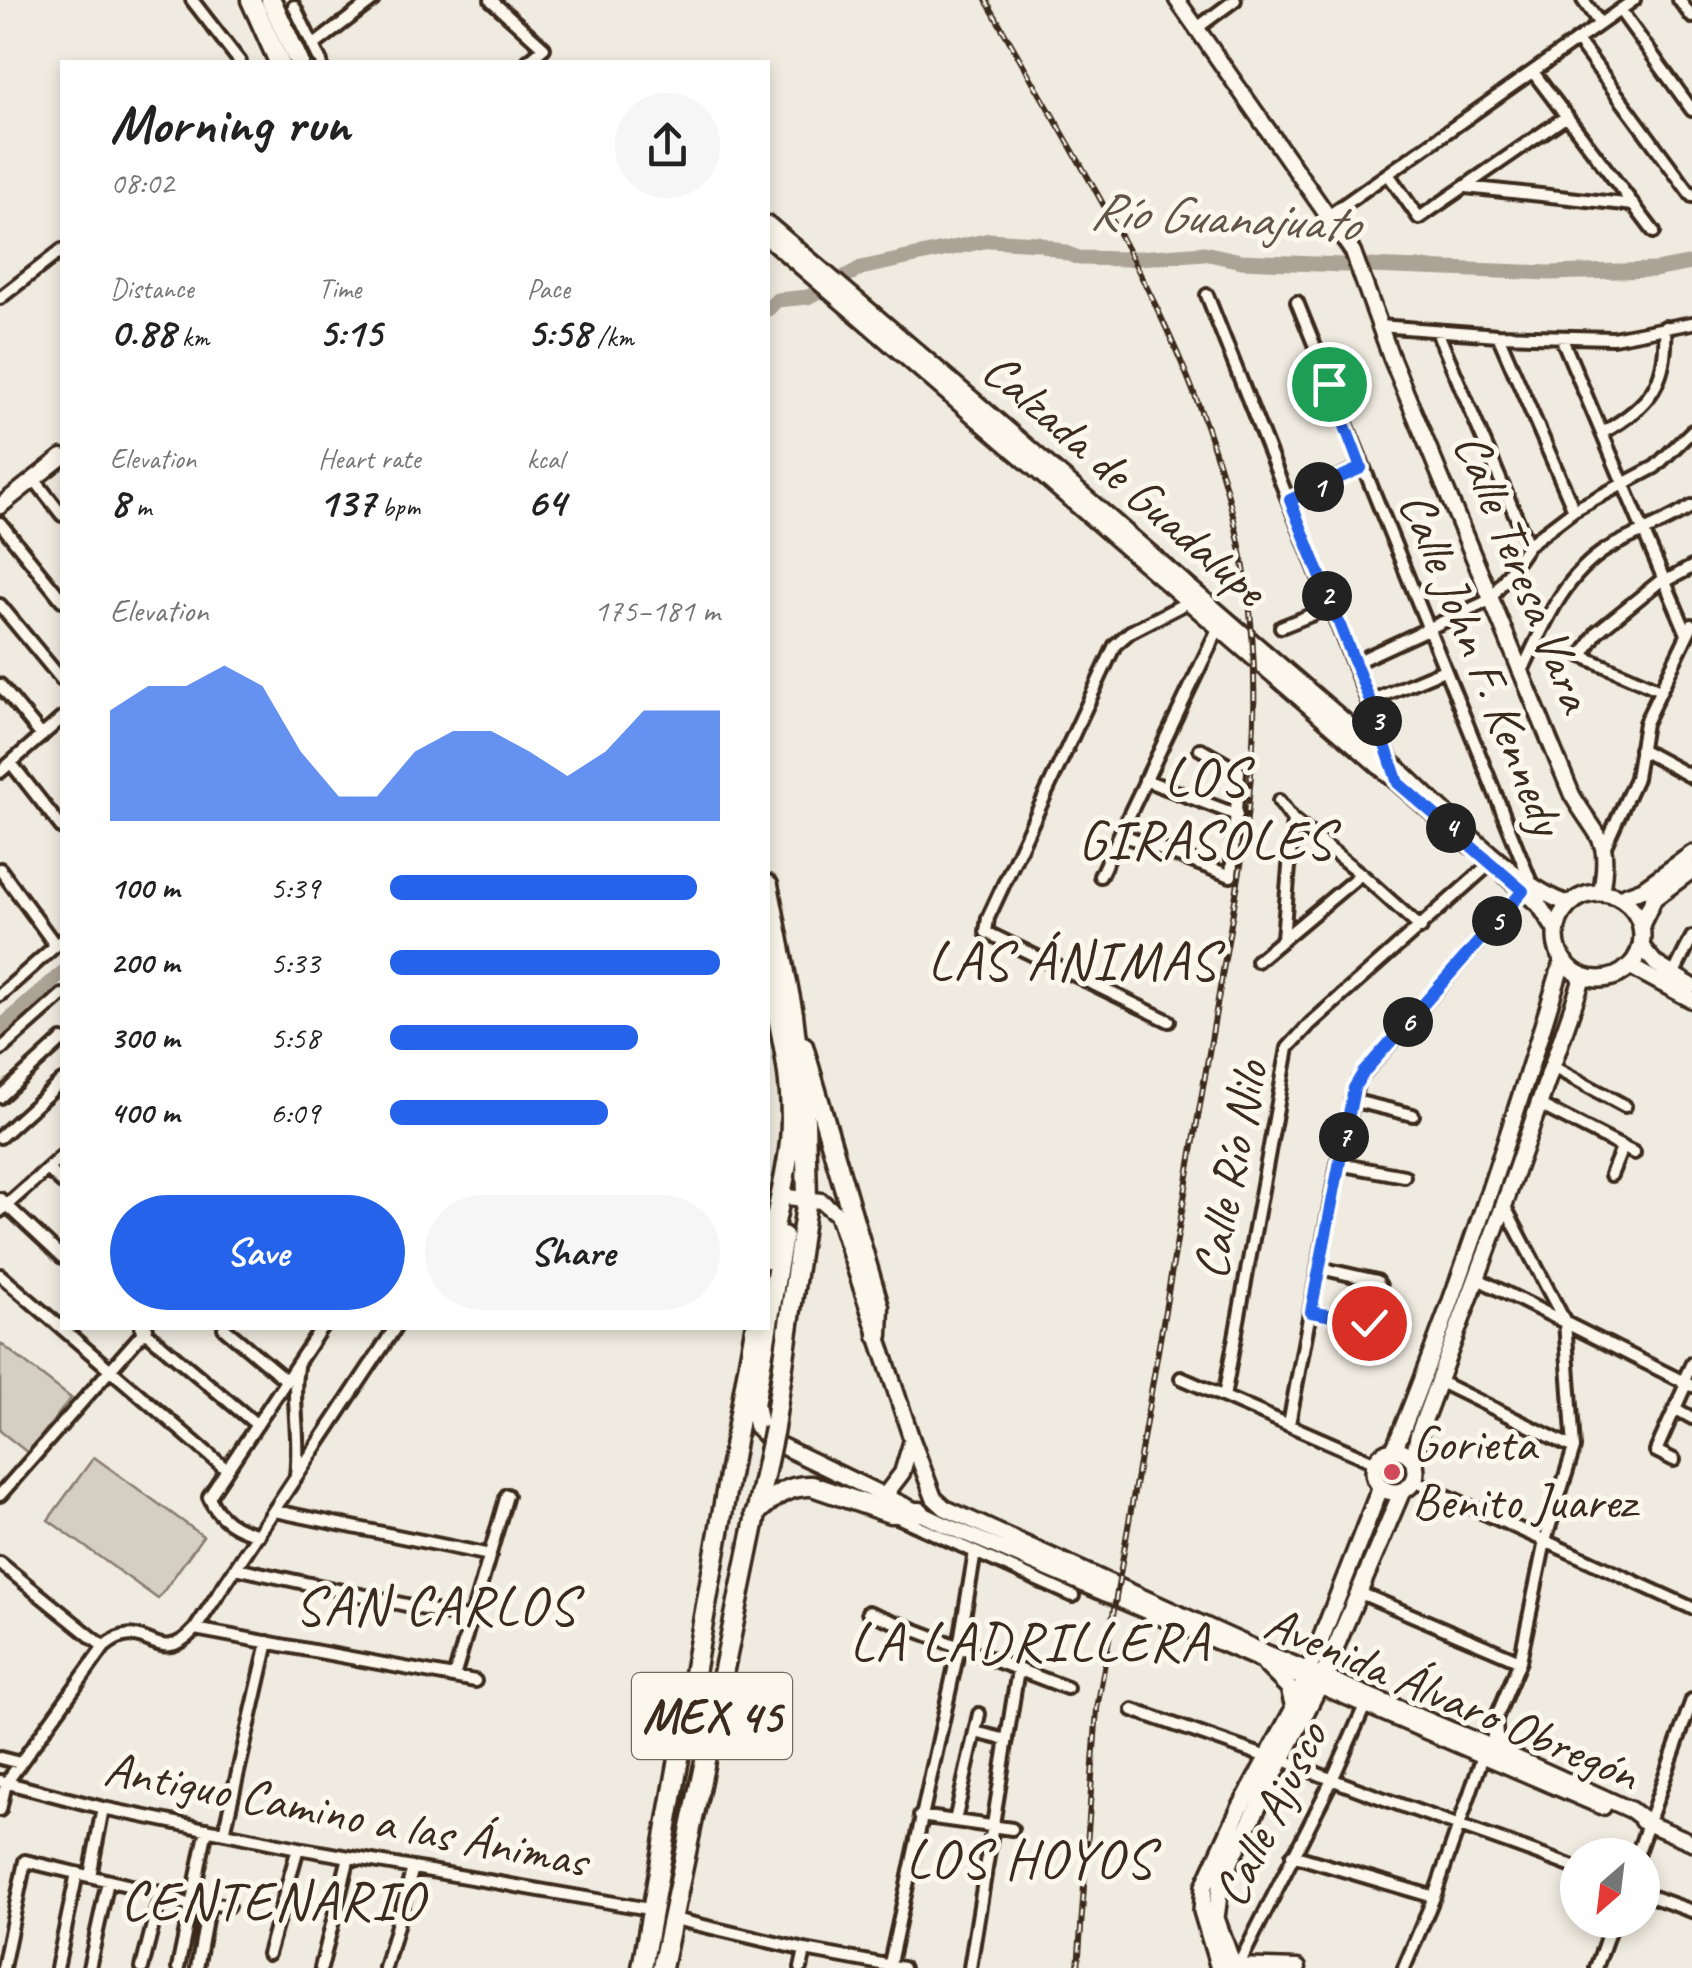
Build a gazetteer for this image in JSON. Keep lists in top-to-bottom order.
{
  "streets": {
    "highway": ["MEX 45"],
    "street": [
      "Calzada de Guadalupe",
      "Calle Teresa Vara",
      "Calle John F. Kennedy",
      "Calle Río Nilo",
      "Avenida Álvaro Obregón",
      "Antiguo Camino a las Ánimas",
      "Calle Ajusco"
    ]
  },
  "crossings": [
    ["Calzada de Guadalupe", "Calle John F. Kennedy"],
    ["Calzada de Guadalupe", "Calle Río Nilo"],
    ["Avenida Álvaro Obregón", "Calle Ajusco"],
    ["MEX 45", "Antiguo Camino a las Ánimas"]
  ],
  "districts": [
    "LOS GIRASOLES",
    "LAS ÁNIMAS",
    "SAN CARLOS",
    "LA LADRILLERA",
    "LOS HOYOS",
    "CENTENARIO"
  ],
  "water": ["Río Guanajuato"],
  "places": ["Gorieta Benito Juarez"],
  "north": "bottom left",
  "page": {
    "heading": ["Morning run", "08:02"],
    "stats": [
      ["Distance", "0.88 km"],
      ["Time", "5:15"],
      ["Pace", "5:58 /km"],
      ["Elevation", "8 m"],
      ["Heart rate", "137 bpm"],
      ["kcal", "64"]
    ],
    "pins": [
      "1",
      "2",
      "3",
      "4",
      "5",
      "6",
      "7"
    ],
    "chart": ["Elevation", "175–181 m"],
    "list": [
      {
        "name": "100 m",
        "note": "5:39"
      },
      {
        "name": "200 m",
        "note": "5:33"
      },
      {
        "name": "300 m",
        "note": "5:58"
      },
      {
        "name": "400 m",
        "note": "6:09"
      }
    ],
    "buttons": ["Save", "Share"]
  }
}
